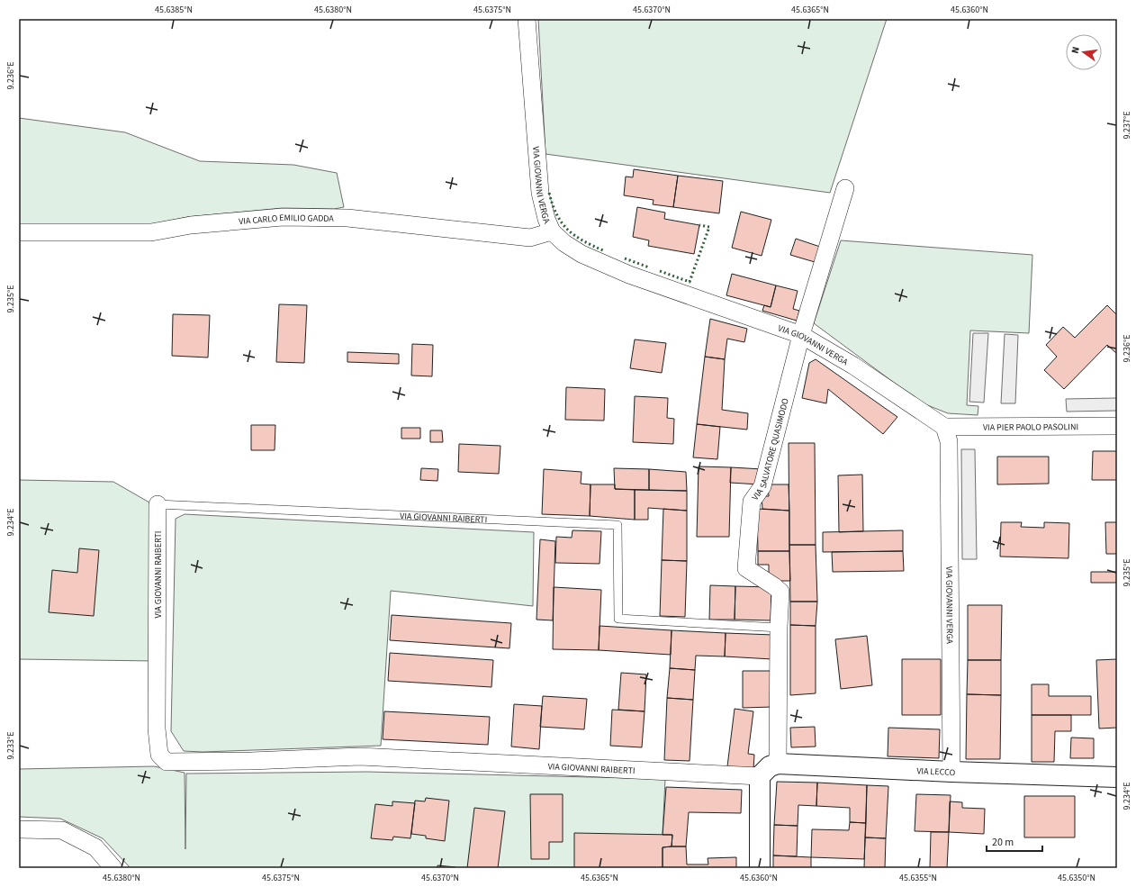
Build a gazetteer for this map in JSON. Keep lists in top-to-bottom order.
{
  "streets": {
    "street": [
      "VIA GIOVANNI VERGA",
      "VIA CARLO EMILIO GADDA",
      "VIA PIER PAOLO PASOLINI",
      "VIA SALVATORE QUASIMODO",
      "VIA GIOVANNI RAIBERTI",
      "VIA LECCO"
    ]
  },
  "crossings": [
    ["VIA GIOVANNI VERGA", "VIA CARLO EMILIO GADDA"],
    ["VIA GIOVANNI VERGA", "VIA PIER PAOLO PASOLINI"],
    ["VIA GIOVANNI VERGA", "VIA SALVATORE QUASIMODO"],
    ["VIA GIOVANNI VERGA", "VIA LECCO"],
    ["VIA SALVATORE QUASIMODO", "VIA GIOVANNI RAIBERTI"],
    ["VIA SALVATORE QUASIMODO", "VIA LECCO"]
  ],
  "scale_bar": "20 m",
  "north": "left",
  "coordinates": [
    "45.6385°N",
    "45.6380°N",
    "45.6375°N",
    "45.6370°N",
    "45.6365°N",
    "45.6360°N",
    "9.236°E",
    "9.237°E",
    "9.235°E",
    "9.234°E",
    "9.233°E",
    "45.6355°N",
    "45.6350°N"
  ]
}
